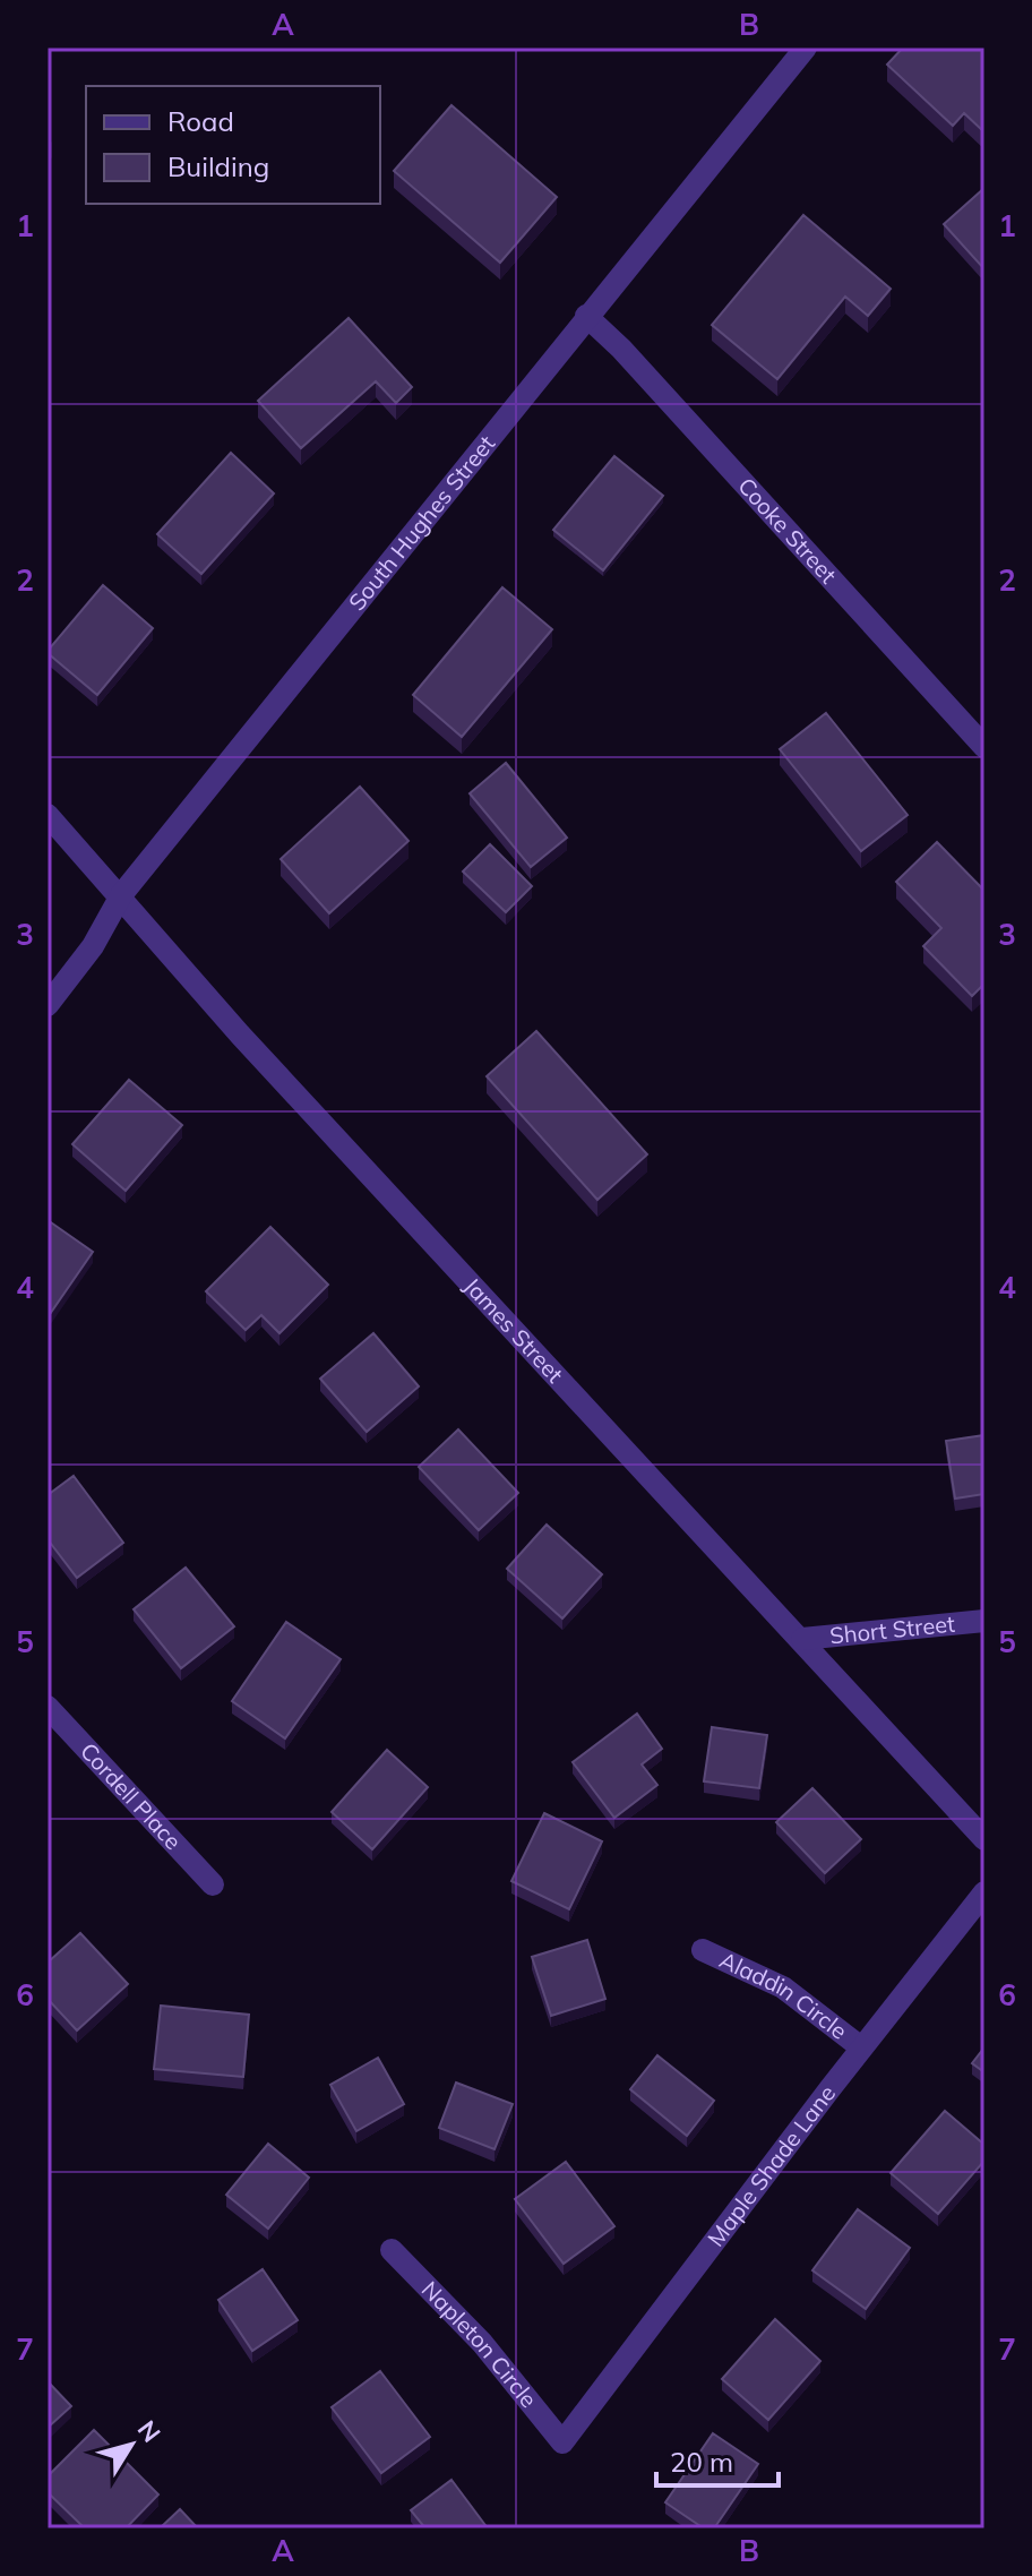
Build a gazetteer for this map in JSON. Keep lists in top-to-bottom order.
{
  "streets": {
    "street": [
      "South Hughes Street",
      "Cooke Street",
      "James Street",
      "Short Street",
      "Cordell Place",
      "Aladdin Circle",
      "Maple Shade Lane",
      "Napleton Circle"
    ]
  },
  "crossings": [
    ["South Hughes Street", "Cooke Street"],
    ["South Hughes Street", "James Street"],
    ["James Street", "Short Street"],
    ["Aladdin Circle", "Maple Shade Lane"],
    ["Maple Shade Lane", "Napleton Circle"]
  ],
  "legend": ["Road", "Building"],
  "scale_bar": "20 m",
  "north": "top right",
  "grid": {
    "columns": ["A", "B"],
    "rows": [
      "1",
      "2",
      "3",
      "4",
      "5",
      "6",
      "7"
    ]
  }
}
